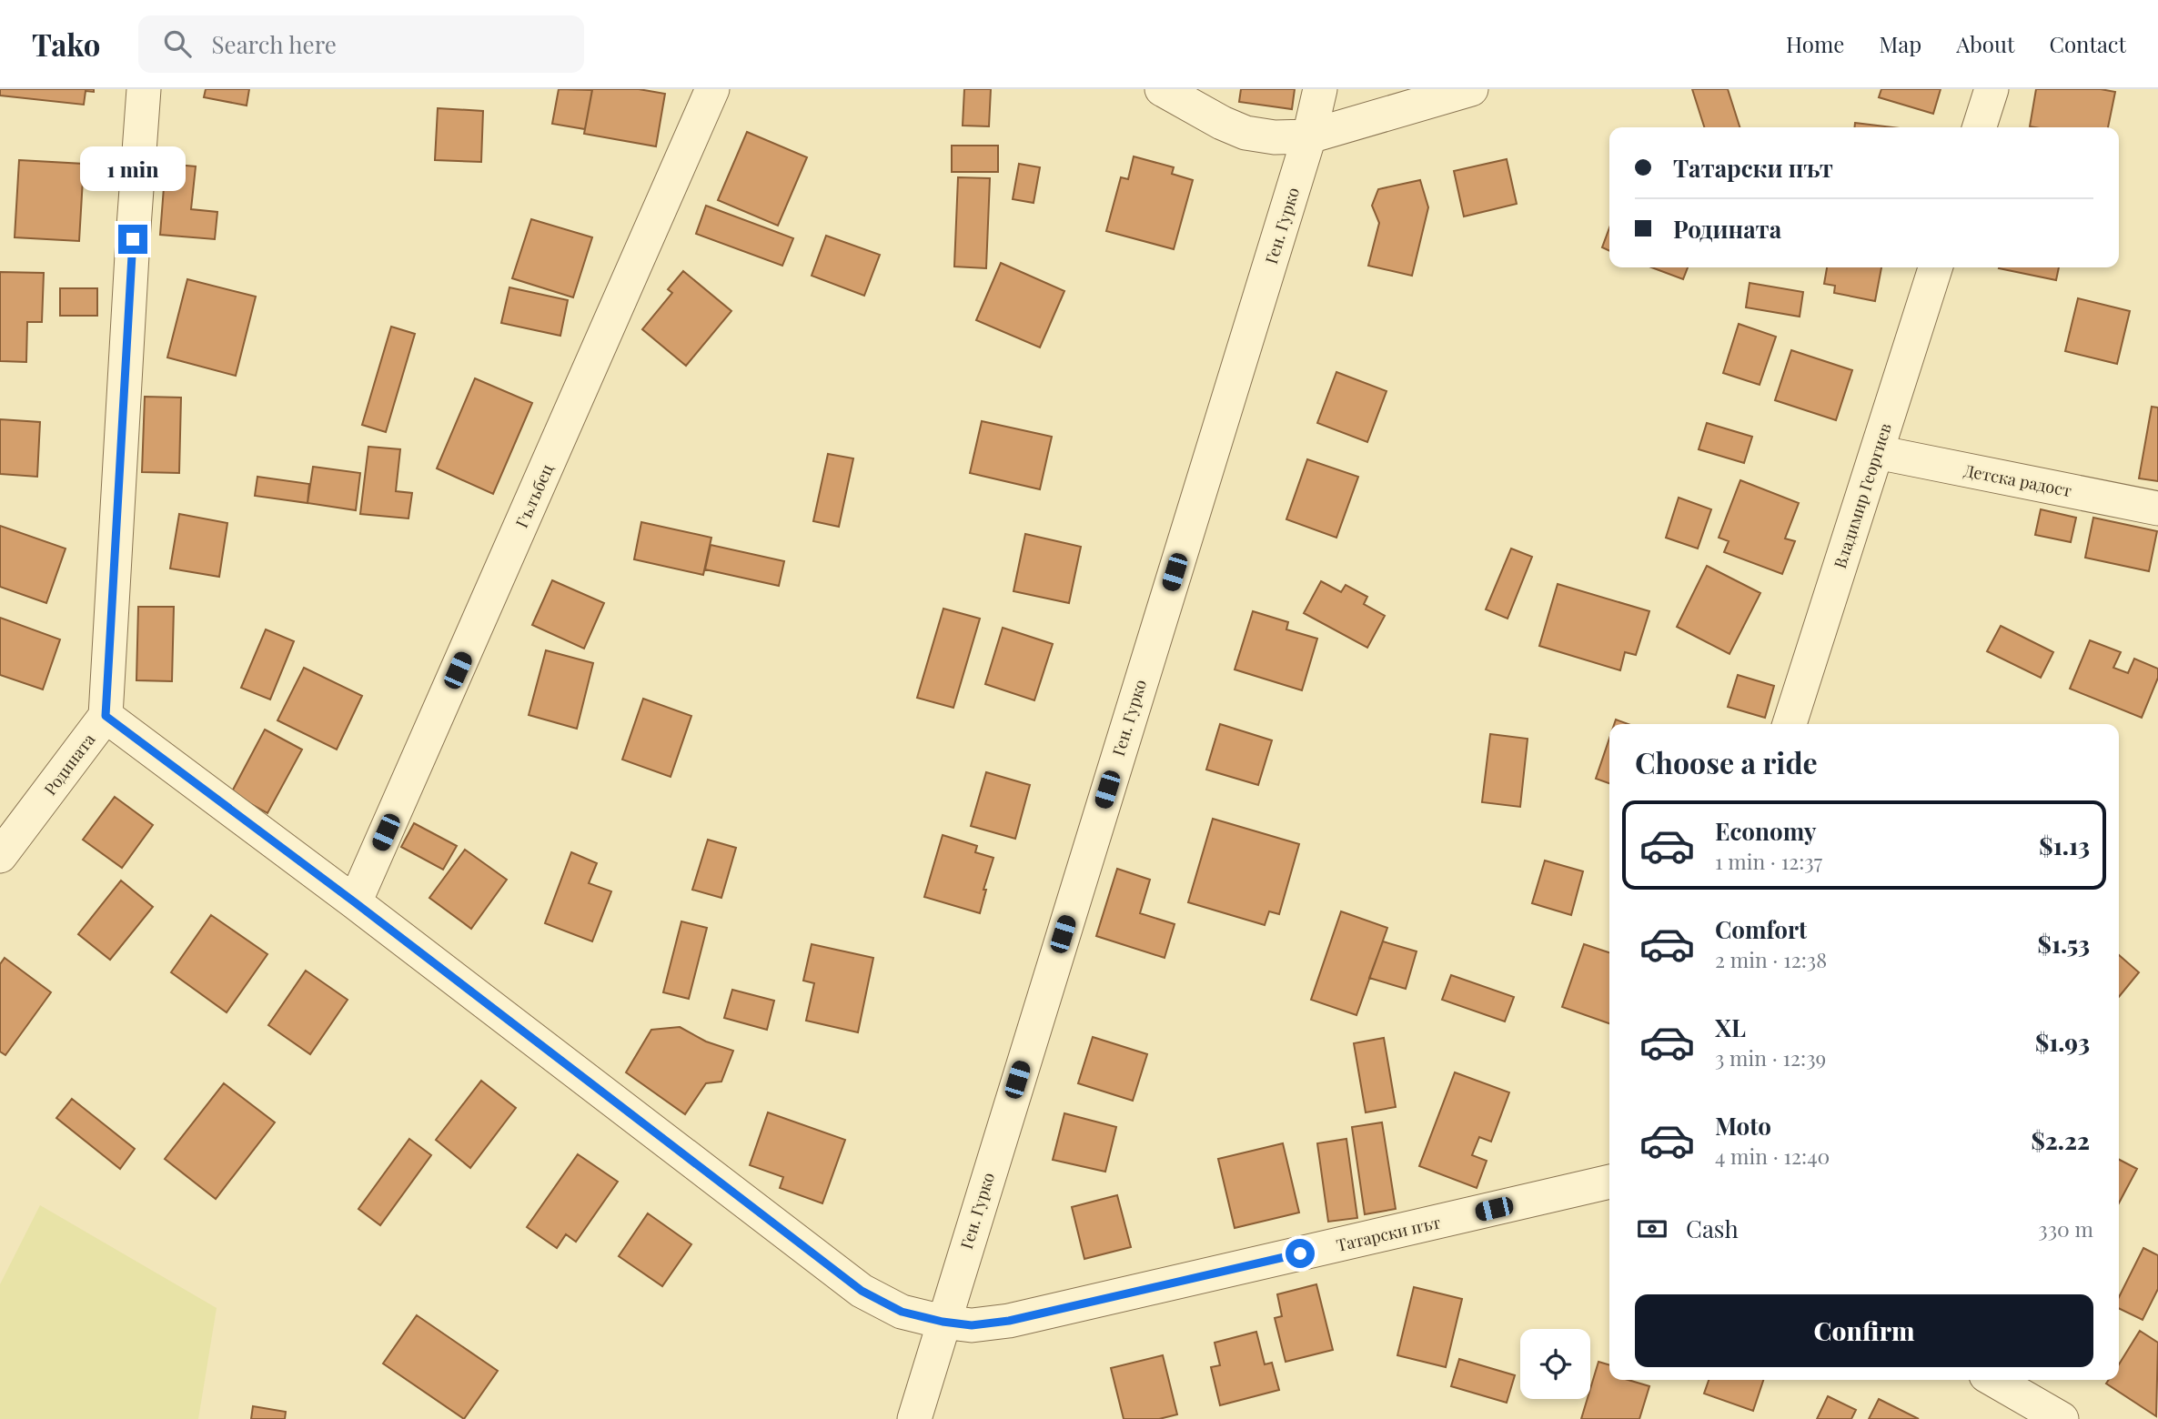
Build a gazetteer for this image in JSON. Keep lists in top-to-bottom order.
{
  "streets": {
    "street": [
      "Ген. Гурко",
      "Детска радост",
      "Гълъбец",
      "Владимир Георгиев",
      "Родината",
      "Татарски път"
    ]
  },
  "crossings": [
    ["Ген. Гурко", "Татарски път"],
    ["Детска радост", "Владимир Георгиев"],
    ["Гълъбец", "Татарски път"],
    ["Родината", "Татарски път"]
  ],
  "page": {
    "header": "Tako",
    "search": "Search here",
    "nav": [
      "Home",
      "Map",
      "About",
      "Contact"
    ],
    "banner": ["Татарски път", "Родината"],
    "bubble": "1 min",
    "heading": "Choose a ride",
    "list": [
      {
        "name": "Economy",
        "note": "1 min · 12:37",
        "value": "$1.13"
      },
      {
        "name": "Comfort",
        "note": "2 min · 12:38",
        "value": "$1.53"
      },
      {
        "name": "XL",
        "note": "3 min · 12:39",
        "value": "$1.93"
      },
      {
        "name": "Moto",
        "note": "4 min · 12:40",
        "value": "$2.22"
      }
    ],
    "pay": ["Cash", "330 m"],
    "buttons": "Confirm"
  }
}
